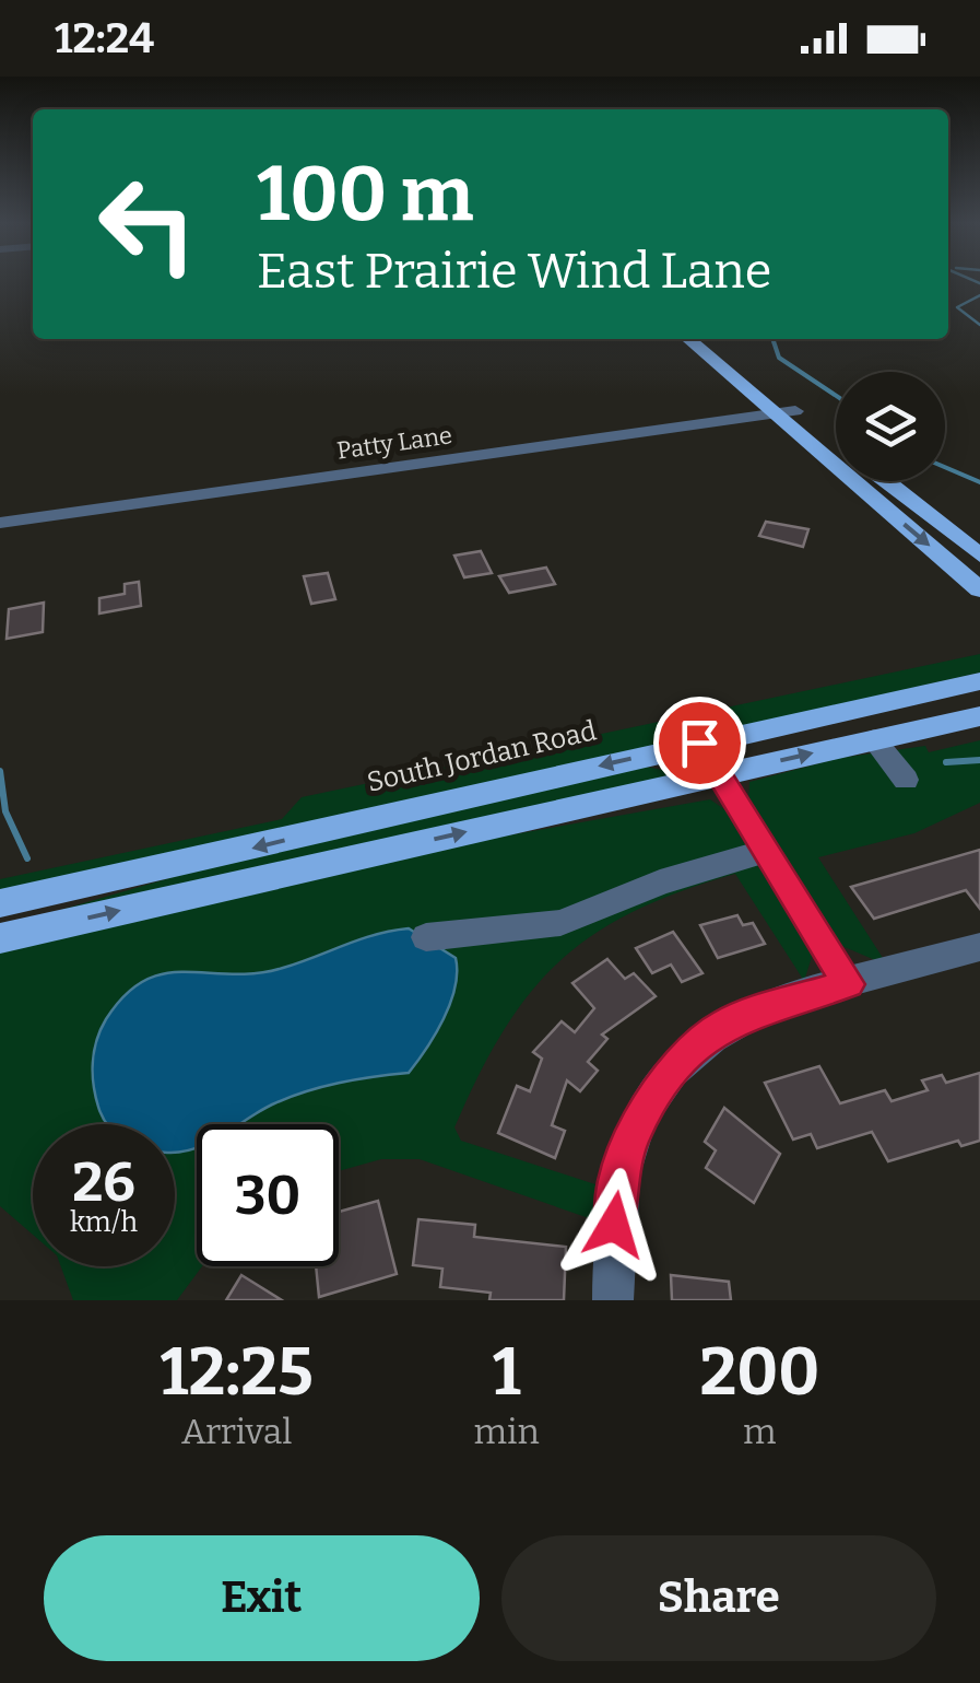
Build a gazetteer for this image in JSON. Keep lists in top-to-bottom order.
{
  "streets": {
    "main road": ["South Jordan Road"],
    "street": ["Patty Lane"]
  },
  "page": {
    "status": "12:24",
    "turn": ["100 m", "East Prairie Wind Lane"],
    "speed": "26 km/h",
    "limit": "30",
    "eta": [
      "12:25",
      "Arrival",
      "1",
      "min",
      "200",
      "m"
    ],
    "buttons": ["Exit", "Share"]
  }
}
